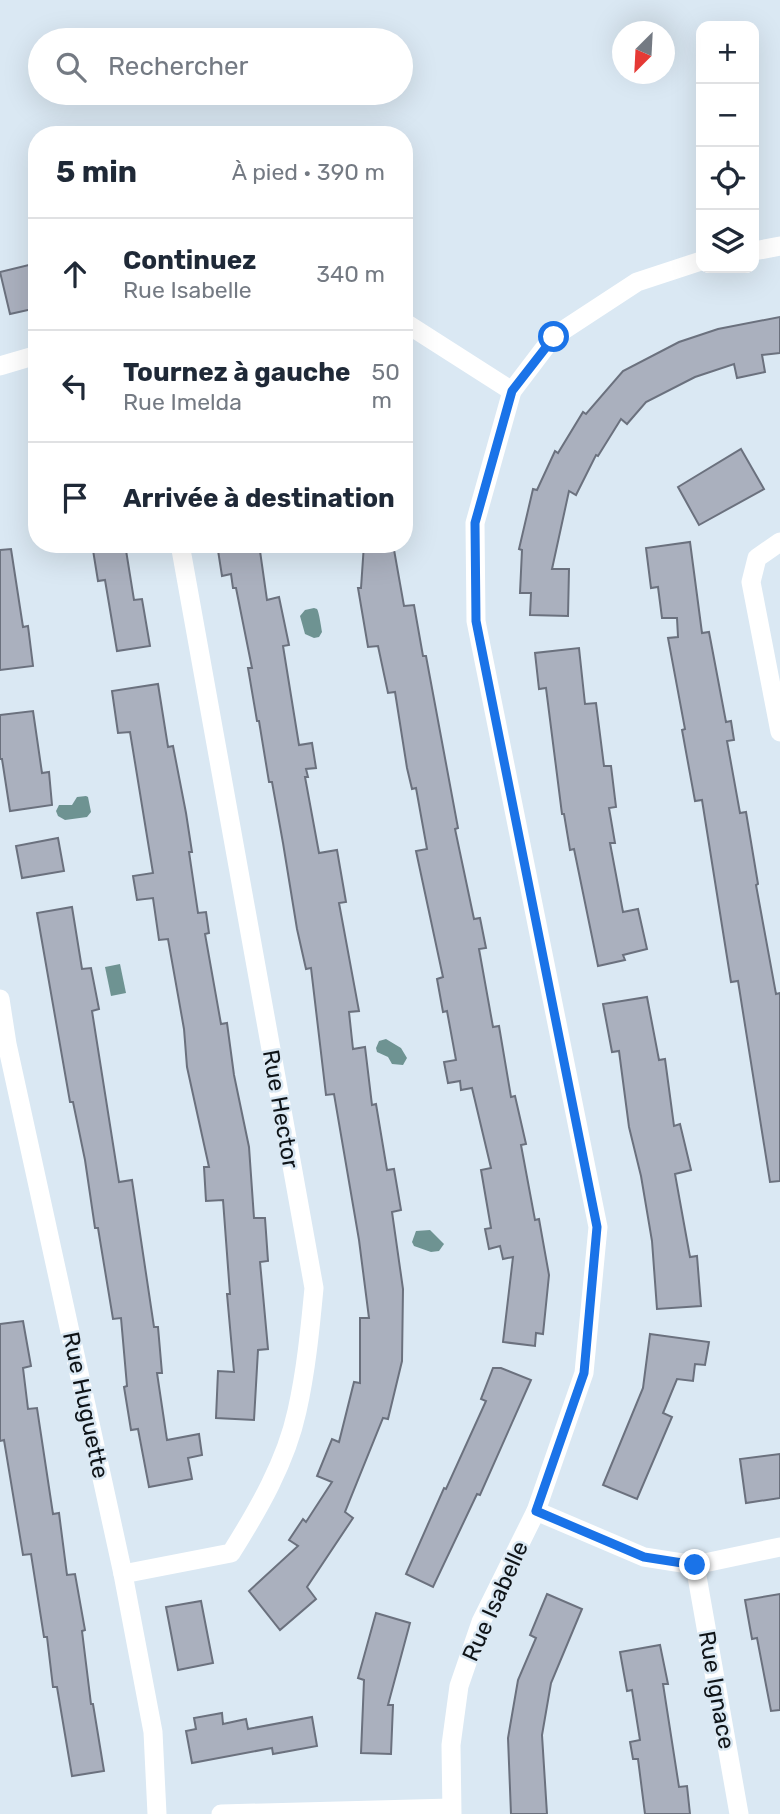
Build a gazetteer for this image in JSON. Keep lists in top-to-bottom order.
{
  "streets": {
    "street": [
      "Rue Hector",
      "Rue Huguette",
      "Rue Isabelle",
      "Rue Ignace"
    ]
  },
  "crossings": [
    ["Rue Hector", "Rue Huguette"]
  ],
  "north": "bottom left",
  "page": {
    "map_buttons": ["+", "−"],
    "search": "Rechercher",
    "heading": ["5 min", "À pied · 390 m"],
    "list": [
      ["Continuez", "Rue Isabelle", "340 m"],
      ["Tournez à gauche", "Rue Imelda", "50 m"],
      "Arrivée à destination"
    ]
  }
}
